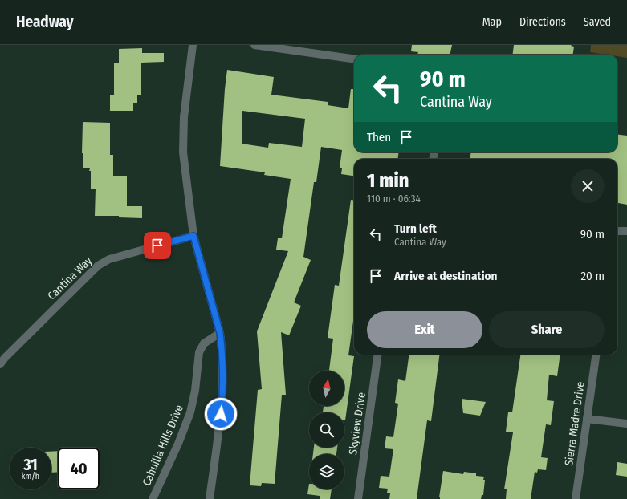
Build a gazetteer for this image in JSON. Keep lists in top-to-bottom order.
{
  "streets": {
    "street": [
      "Cantina Way",
      "Skyview Drive",
      "Sierra Madre Drive",
      "Cahuilla Hills Drive"
    ]
  },
  "north": "top",
  "page": {
    "header": "Headway",
    "nav": ["Map", "Directions", "Saved"],
    "turn": ["90 m", "Cantina Way"],
    "then": "Then",
    "heading": ["1 min", "110 m · 06:34"],
    "list": [
      {
        "name": "Turn left",
        "note": "Cantina Way",
        "value": "90 m"
      },
      {
        "name": "Arrive at destination",
        "value": "20 m"
      }
    ],
    "buttons": ["Exit", "Share"],
    "speed": "31 km/h",
    "limit": "40"
  }
}
